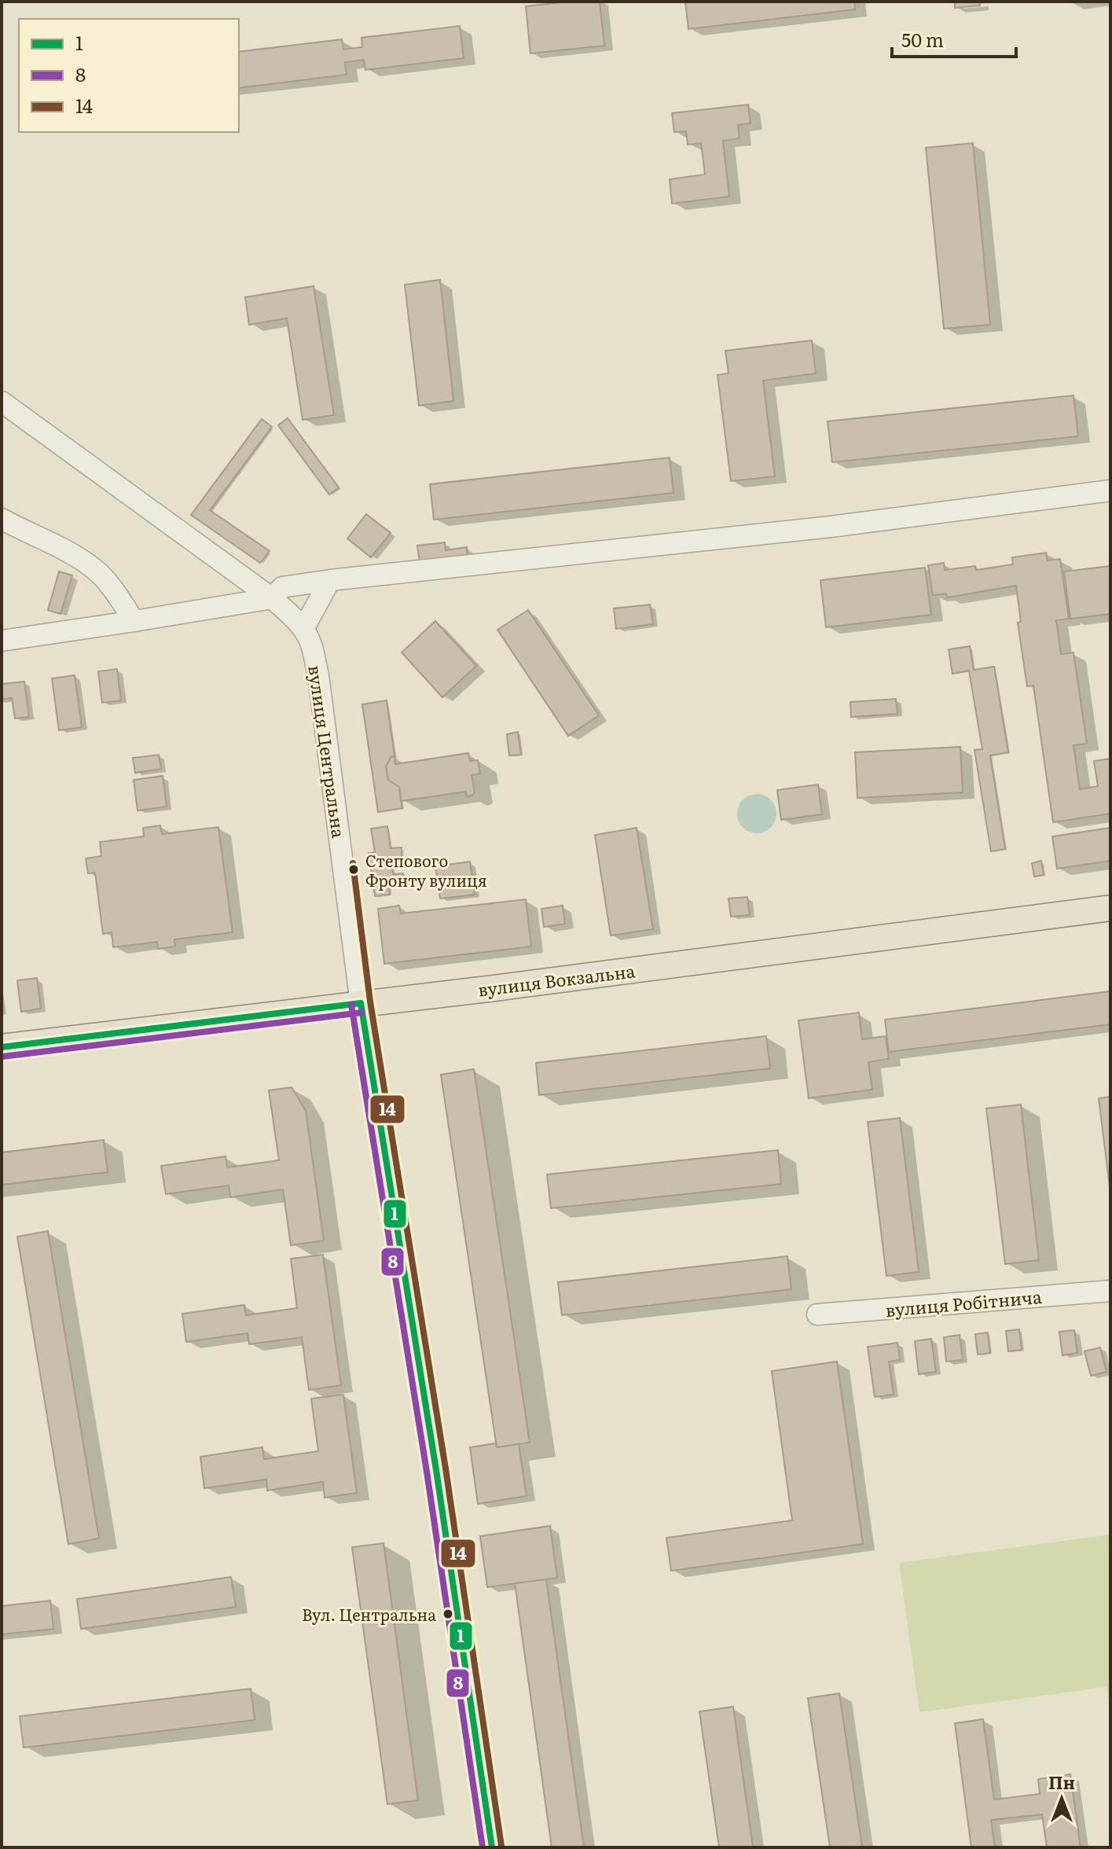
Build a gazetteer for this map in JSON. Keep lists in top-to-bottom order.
{
  "streets": {
    "main road": ["вулиця Вокзальна"],
    "street": ["вулиця Центральна", "вулиця Робітнича"]
  },
  "crossings": [
    ["вулиця Центральна", "вулиця Вокзальна"]
  ],
  "places": ["Степового Фронту вулиця", "Вул. Центральна"],
  "lines": ["transit line 14", "transit line 1", "transit line 8"],
  "legend": ["1", "8", "14"],
  "scale_bar": "50 m",
  "north": "top"
}
